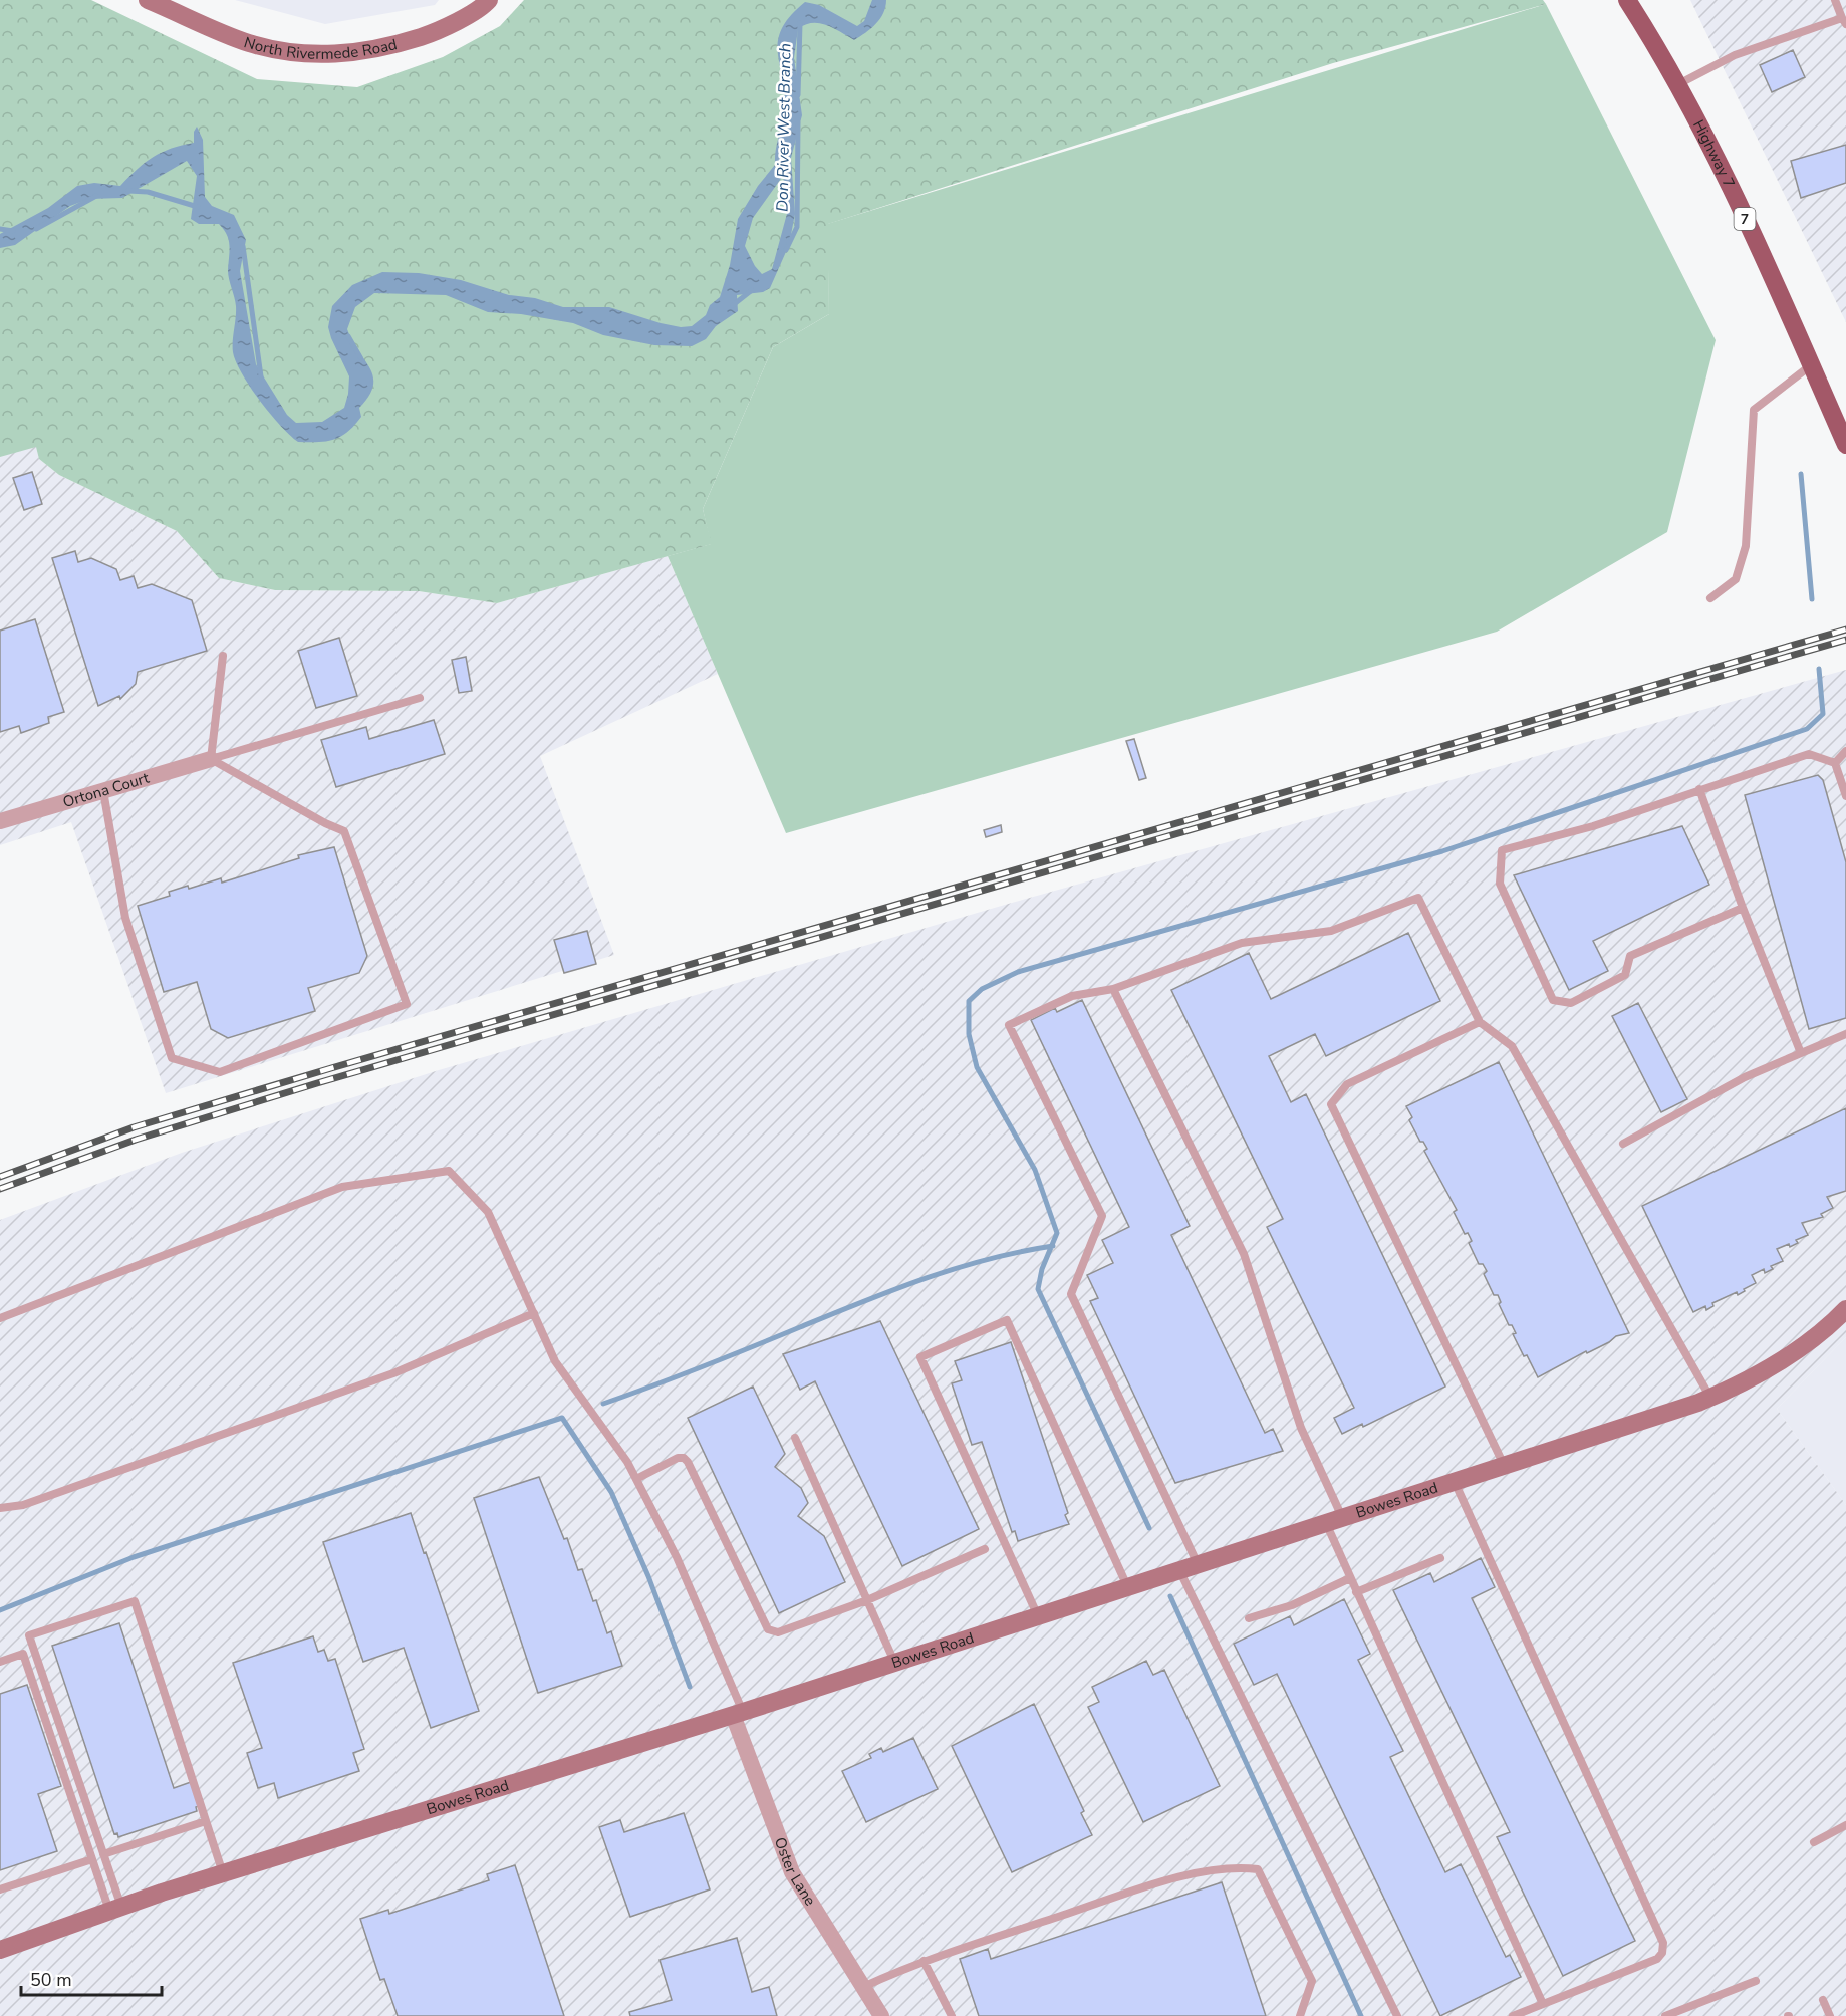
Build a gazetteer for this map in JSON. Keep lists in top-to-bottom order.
{
  "streets": {
    "main road": ["Highway 7", "7"],
    "street": [
      "North Rivermede Road",
      "Ortona Court",
      "Bowes Road",
      "Oster Lane"
    ]
  },
  "crossings": [
    ["Bowes Road", "Oster Lane"]
  ],
  "water": ["Don River West Branch"],
  "scale_bar": "50 m"
}
